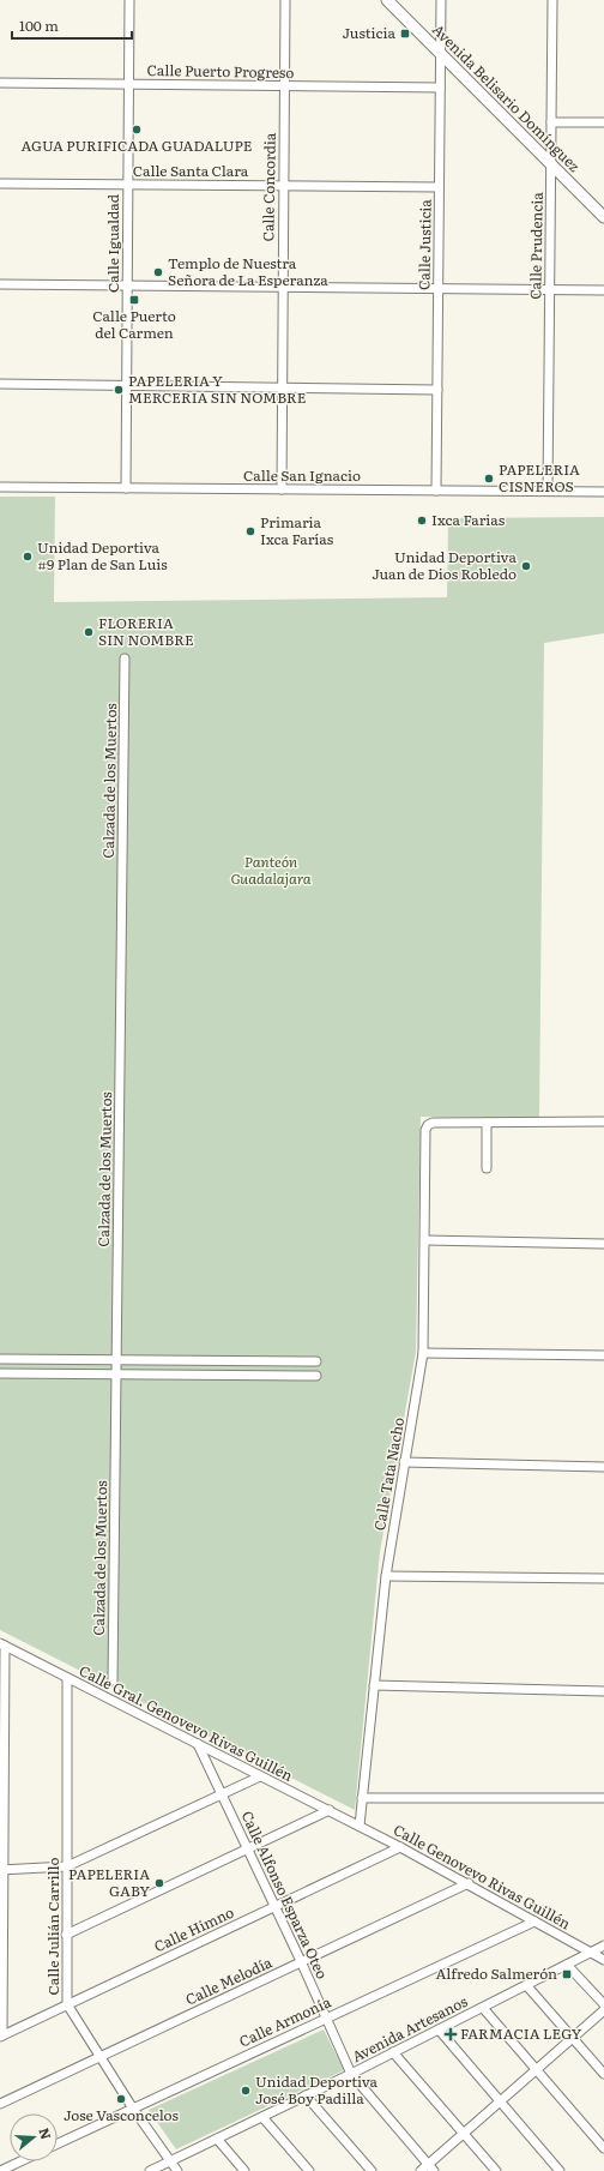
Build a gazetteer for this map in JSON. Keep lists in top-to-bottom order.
{
  "streets": {
    "main road": ["Avenida Belisario Domínguez"],
    "street": [
      "Calle Puerto Progreso",
      "Calle Santa Clara",
      "Calle Concordia",
      "Calle Igualdad",
      "Calle Justicia",
      "Calle Prudencia",
      "Calle San Ignacio",
      "Calzada de los Muertos",
      "Calle Tata Nacho",
      "Calle Gral. Genovevo Rivas Guillén",
      "Calle Genovevo Rivas Guillén",
      "Calle Alfonso Esparza Oteo",
      "Calle Julián Carrillo",
      "Calle Himno",
      "Calle Melodía",
      "Calle Armonía",
      "Avenida Artesanos"
    ]
  },
  "crossings": [
    ["Calle Puerto Progreso", "Calle Concordia"],
    ["Calle Puerto Progreso", "Calle Igualdad"],
    ["Calle Puerto Progreso", "Calle Justicia"],
    ["Avenida Belisario Domínguez", "Calle Justicia"],
    ["Avenida Belisario Domínguez", "Calle Prudencia"],
    ["Calle Santa Clara", "Calle Concordia"],
    ["Calle Santa Clara", "Calle Igualdad"],
    ["Calle Santa Clara", "Calle Justicia"],
    ["Calle Concordia", "Calle San Ignacio"],
    ["Calle Igualdad", "Calle San Ignacio"],
    ["Calle Justicia", "Calle San Ignacio"],
    ["Calle Prudencia", "Calle San Ignacio"],
    ["Calle Tata Nacho", "Calle Gral. Genovevo Rivas Guillén"],
    ["Calle Tata Nacho", "Calle Genovevo Rivas Guillén"],
    ["Calle Gral. Genovevo Rivas Guillén", "Calle Genovevo Rivas Guillén"],
    ["Calle Gral. Genovevo Rivas Guillén", "Calle Alfonso Esparza Oteo"],
    ["Calle Gral. Genovevo Rivas Guillén", "Calle Julián Carrillo"],
    ["Calle Genovevo Rivas Guillén", "Calle Himno"],
    ["Calle Genovevo Rivas Guillén", "Calle Melodía"],
    ["Calle Genovevo Rivas Guillén", "Calle Armonía"],
    ["Calle Genovevo Rivas Guillén", "Avenida Artesanos"],
    ["Calle Alfonso Esparza Oteo", "Calle Himno"],
    ["Calle Alfonso Esparza Oteo", "Calle Melodía"],
    ["Calle Alfonso Esparza Oteo", "Calle Armonía"],
    ["Calle Alfonso Esparza Oteo", "Avenida Artesanos"],
    ["Calle Julián Carrillo", "Calle Himno"],
    ["Calle Julián Carrillo", "Calle Melodía"],
    ["Calle Julián Carrillo", "Calle Armonía"],
    ["Calle Julián Carrillo", "Avenida Artesanos"]
  ],
  "parks": ["Panteón Guadalajara"],
  "places": {
    "transit": ["Justicia", "Calle Puerto del Carmen", "Alfredo Salmerón"],
    "other": [
      "AGUA PURIFICADA GUADALUPE",
      "Templo de Nuestra Señora de La Esperanza",
      "PAPELERIA Y MERCERIA SIN NOMBRE",
      "PAPELERIA CISNEROS",
      "Ixca Farias",
      "Primaria Ixca Farías",
      "Unidad Deportiva #9 Plan de San Luis",
      "Unidad Deportiva Juan de Dios Robledo",
      "FLORERIA SIN NOMBRE",
      "PAPELERIA GABY",
      "Unidad Deportiva José Boy Padilla",
      "Jose Vasconcelos"
    ],
    "health": ["FARMACIA LEGY"]
  },
  "scale_bar": "100 m",
  "north": "right"
}
